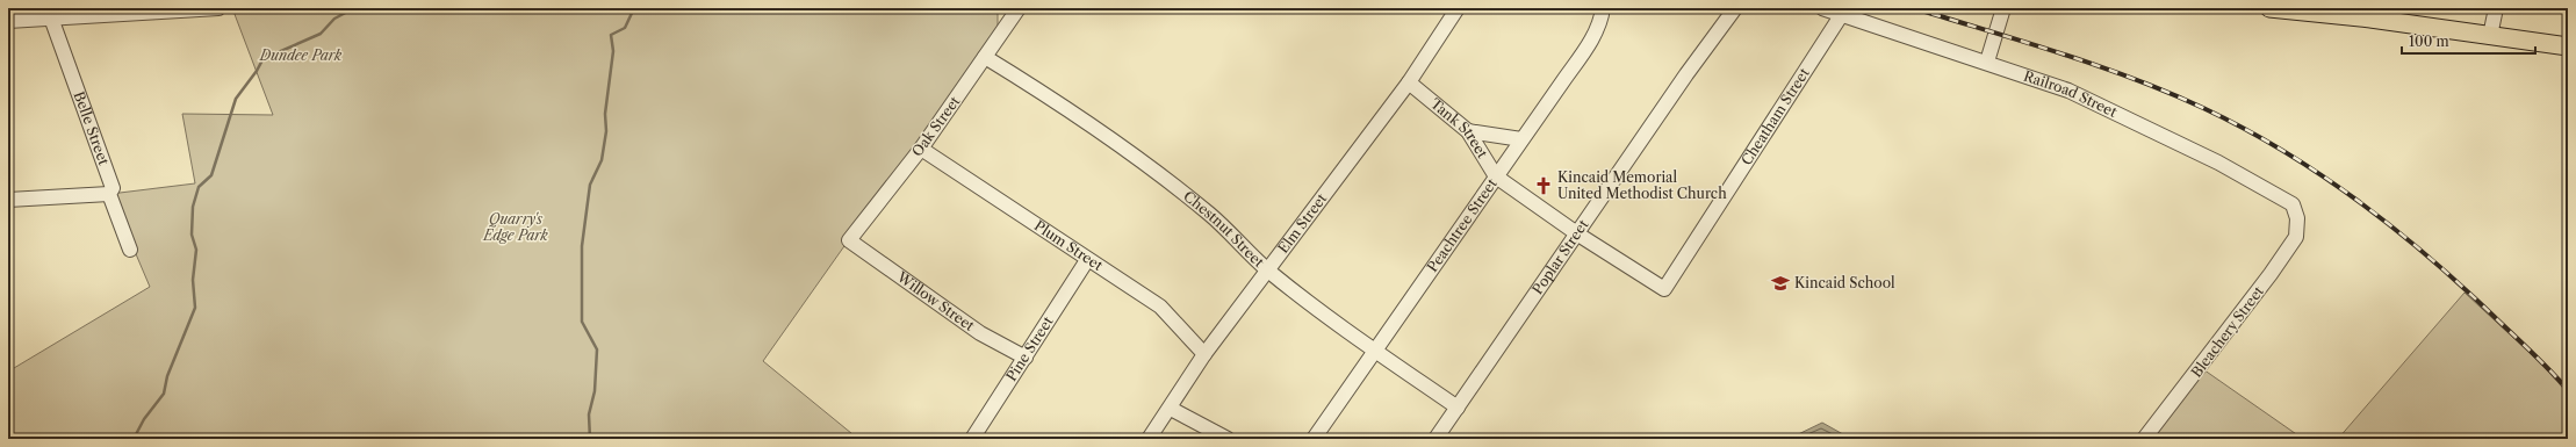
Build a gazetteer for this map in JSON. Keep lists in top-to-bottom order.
{
  "streets": {
    "street": [
      "Railroad Street",
      "Cheatham Street",
      "Oak Street",
      "Belle Street",
      "Tank Street",
      "Elm Street",
      "Peachtree Street",
      "Chestnut Street",
      "Plum Street",
      "Poplar Street",
      "Willow Street",
      "Bleachery Street",
      "Pine Street"
    ]
  },
  "crossings": [
    ["Railroad Street", "Cheatham Street"],
    ["Railroad Street", "Bleachery Street"],
    ["Cheatham Street", "Tank Street"],
    ["Oak Street", "Chestnut Street"],
    ["Oak Street", "Plum Street"],
    ["Oak Street", "Willow Street"],
    ["Tank Street", "Elm Street"],
    ["Tank Street", "Peachtree Street"],
    ["Tank Street", "Poplar Street"],
    ["Elm Street", "Chestnut Street"],
    ["Elm Street", "Plum Street"],
    ["Peachtree Street", "Chestnut Street"],
    ["Chestnut Street", "Poplar Street"],
    ["Plum Street", "Pine Street"],
    ["Willow Street", "Pine Street"]
  ],
  "parks": ["Dundee Park", "Quarry's Edge Park"],
  "places": {
    "church": ["Kincaid Memorial United Methodist Church"],
    "school or university": ["Kincaid School"]
  },
  "scale_bar": "100 m"
}
